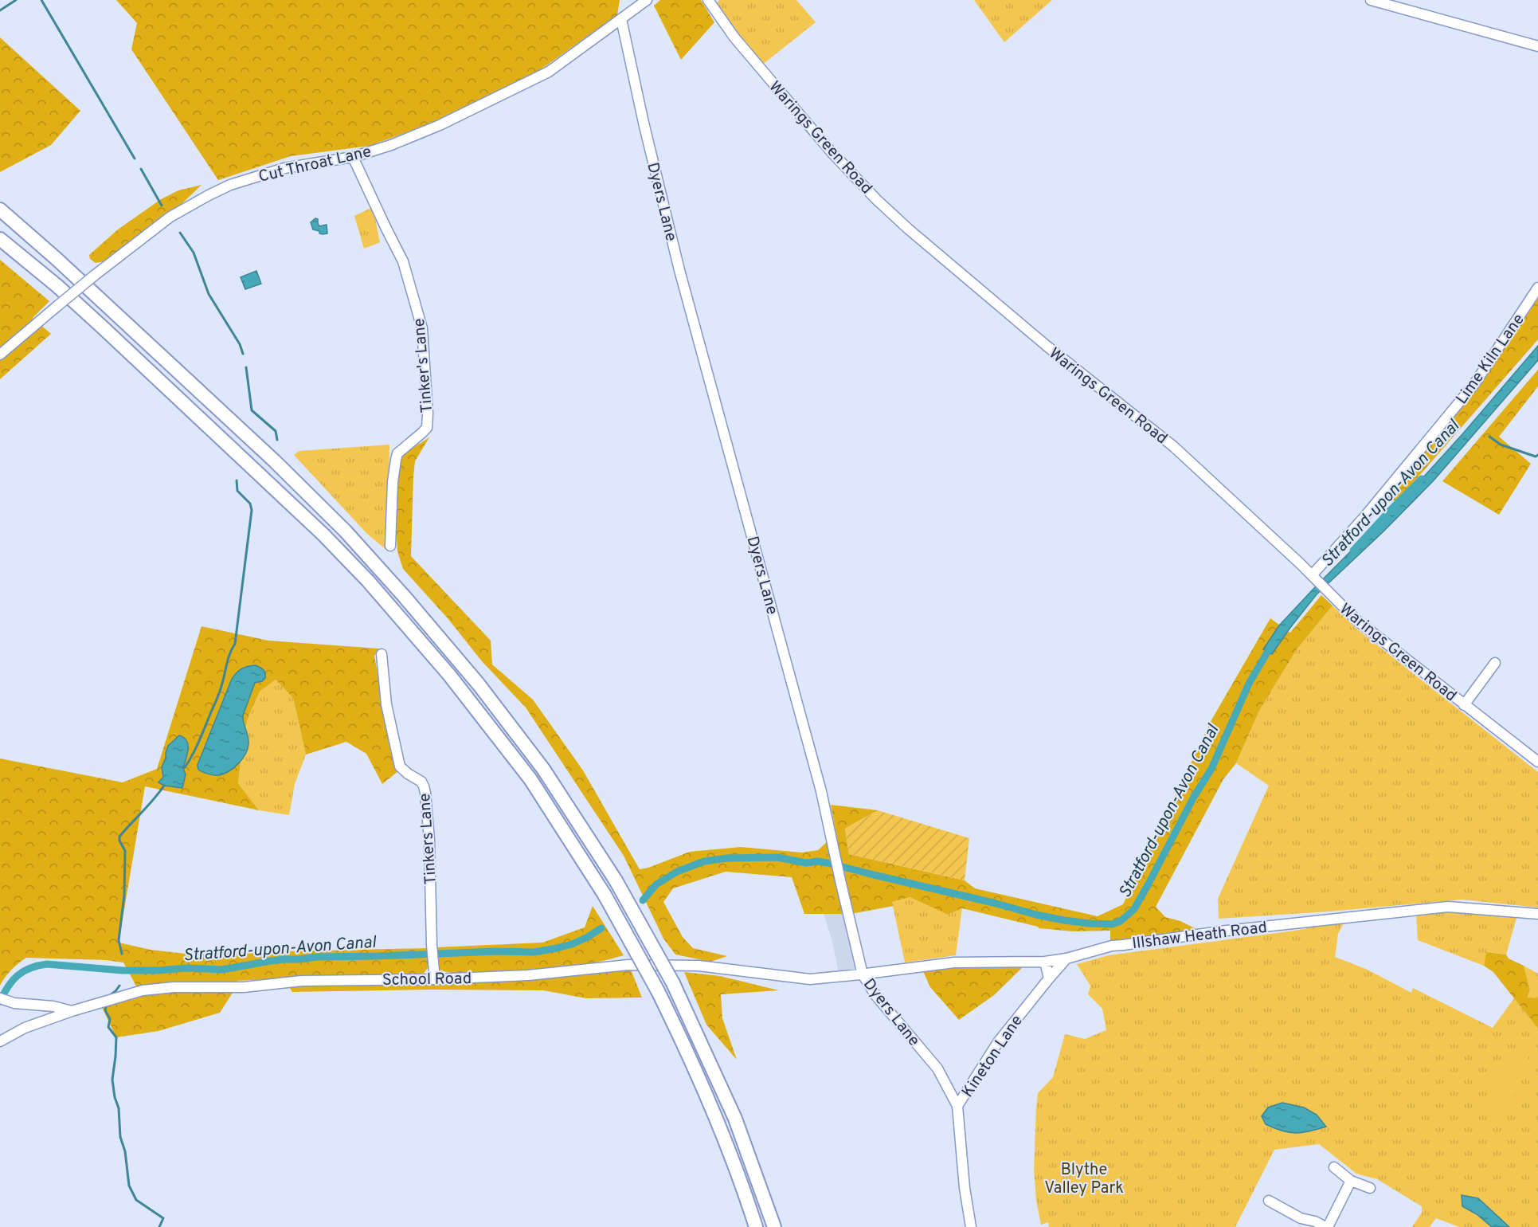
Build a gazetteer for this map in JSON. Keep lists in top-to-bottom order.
{
  "streets": {
    "street": [
      "Warings Green Road",
      "Cut Throat Lane",
      "Dyers Lane",
      "Lime Kiln Lane",
      "Tinker's Lane",
      "Tinkers Lane",
      "Illshaw Heath Road",
      "School Road",
      "Kineton Lane"
    ]
  },
  "crossings": [
    ["Warings Green Road", "Lime Kiln Lane"],
    ["Cut Throat Lane", "Dyers Lane"],
    ["Cut Throat Lane", "Tinker's Lane"],
    ["Dyers Lane", "Illshaw Heath Road"],
    ["Dyers Lane", "School Road"],
    ["Dyers Lane", "Kineton Lane"],
    ["Tinkers Lane", "School Road"],
    ["Illshaw Heath Road", "School Road"],
    ["Illshaw Heath Road", "Kineton Lane"]
  ],
  "water": ["Stratford-upon-Avon Canal"],
  "parks": ["Blythe Valley Park"]
}
